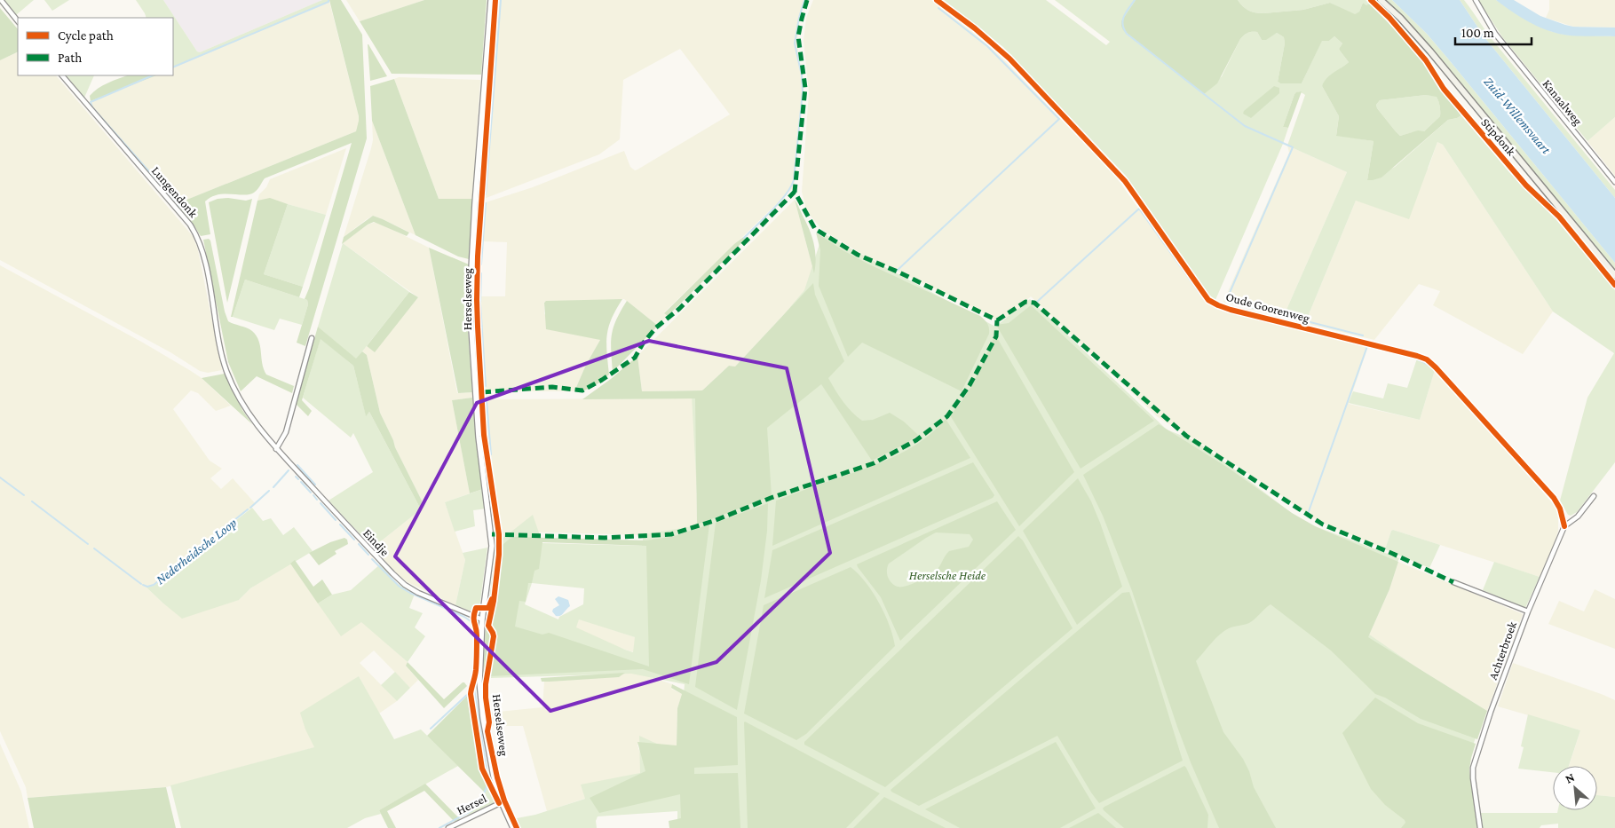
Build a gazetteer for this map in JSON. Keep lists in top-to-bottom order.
{
  "streets": {
    "main road": ["Stipdonk"],
    "street": [
      "Kanaalweg",
      "Lungendonk",
      "Herselseweg",
      "Oude Goorenweg",
      "Eindje",
      "Achterbroek",
      "Hersel"
    ]
  },
  "crossings": [
    ["Lungendonk", "Eindje"],
    ["Herselseweg", "Eindje"],
    ["Herselseweg", "Hersel"],
    ["Oude Goorenweg", "Achterbroek"]
  ],
  "water": ["Zuid-Willemsvaart", "Nederheidsche Loop"],
  "parks": ["Herselsche Heide"],
  "legend": ["Cycle path", "Path"],
  "scale_bar": "100 m",
  "north": "top left"
}
